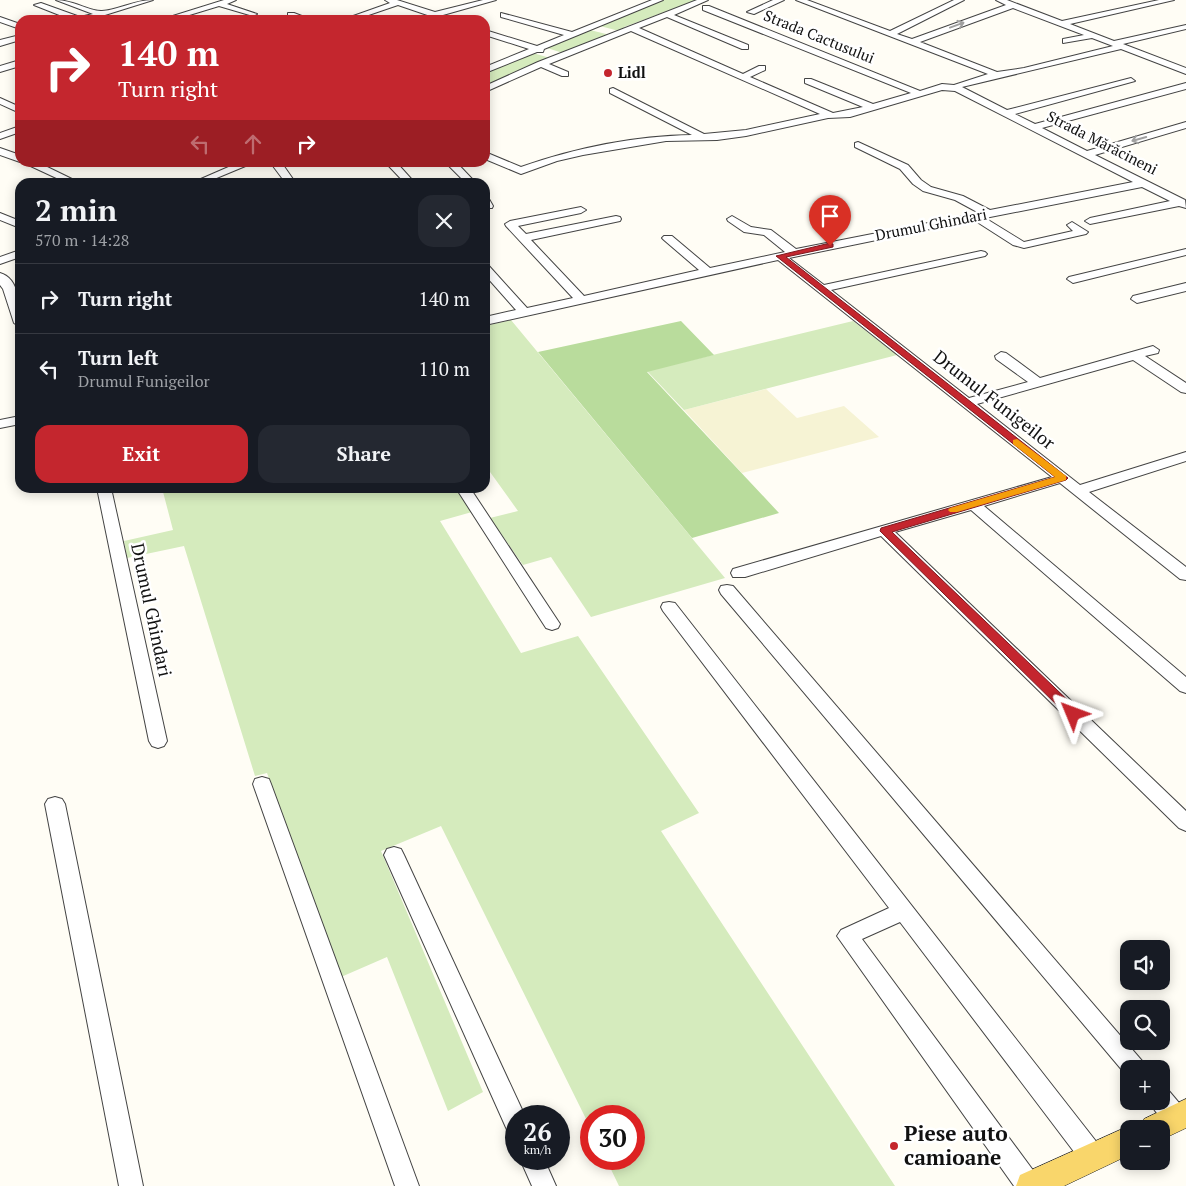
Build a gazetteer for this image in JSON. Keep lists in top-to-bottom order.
{
  "streets": {
    "street": [
      "Strada Cactusului",
      "Strada Mărăcineni",
      "Drumul Ghindari",
      "Drumul Funigeilor"
    ]
  },
  "crossings": [
    ["Strada Mărăcineni", "Drumul Ghindari"],
    ["Drumul Ghindari", "Drumul Funigeilor"]
  ],
  "places": ["Lidl", "Piese auto camioane"],
  "page": {
    "turn": ["140 m", "Turn right"],
    "heading": ["2 min", "570 m · 14:28"],
    "list": [
      {
        "name": "Turn right",
        "value": "140 m"
      },
      {
        "name": "Turn left",
        "note": "Drumul Funigeilor",
        "value": "110 m"
      }
    ],
    "buttons": ["Exit", "Share"],
    "map_buttons": ["+", "−"],
    "speed": "26 km/h",
    "limit": "30"
  }
}
